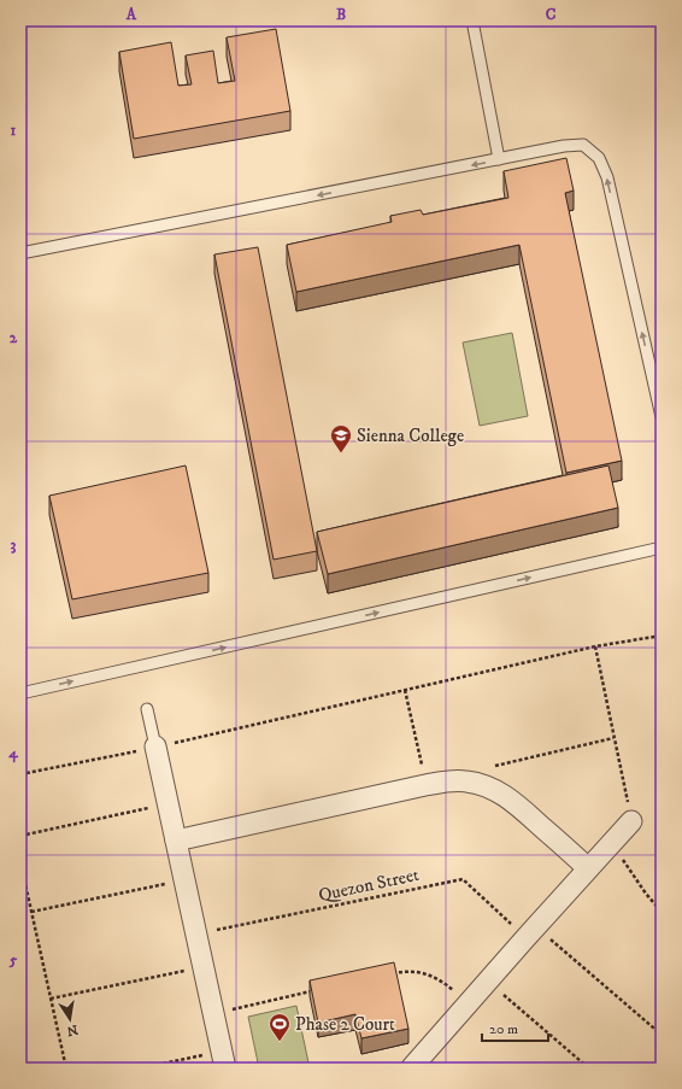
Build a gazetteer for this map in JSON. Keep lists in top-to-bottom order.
{
  "streets": {
    "path": ["Quezon Street"]
  },
  "places": {
    "school or university": ["Sienna College"],
    "sports": ["Phase 2 Court"]
  },
  "scale_bar": "20 m",
  "north": "bottom",
  "grid": {
    "columns": ["A", "B", "C"],
    "rows": [
      "1",
      "2",
      "3",
      "4",
      "5"
    ]
  }
}
